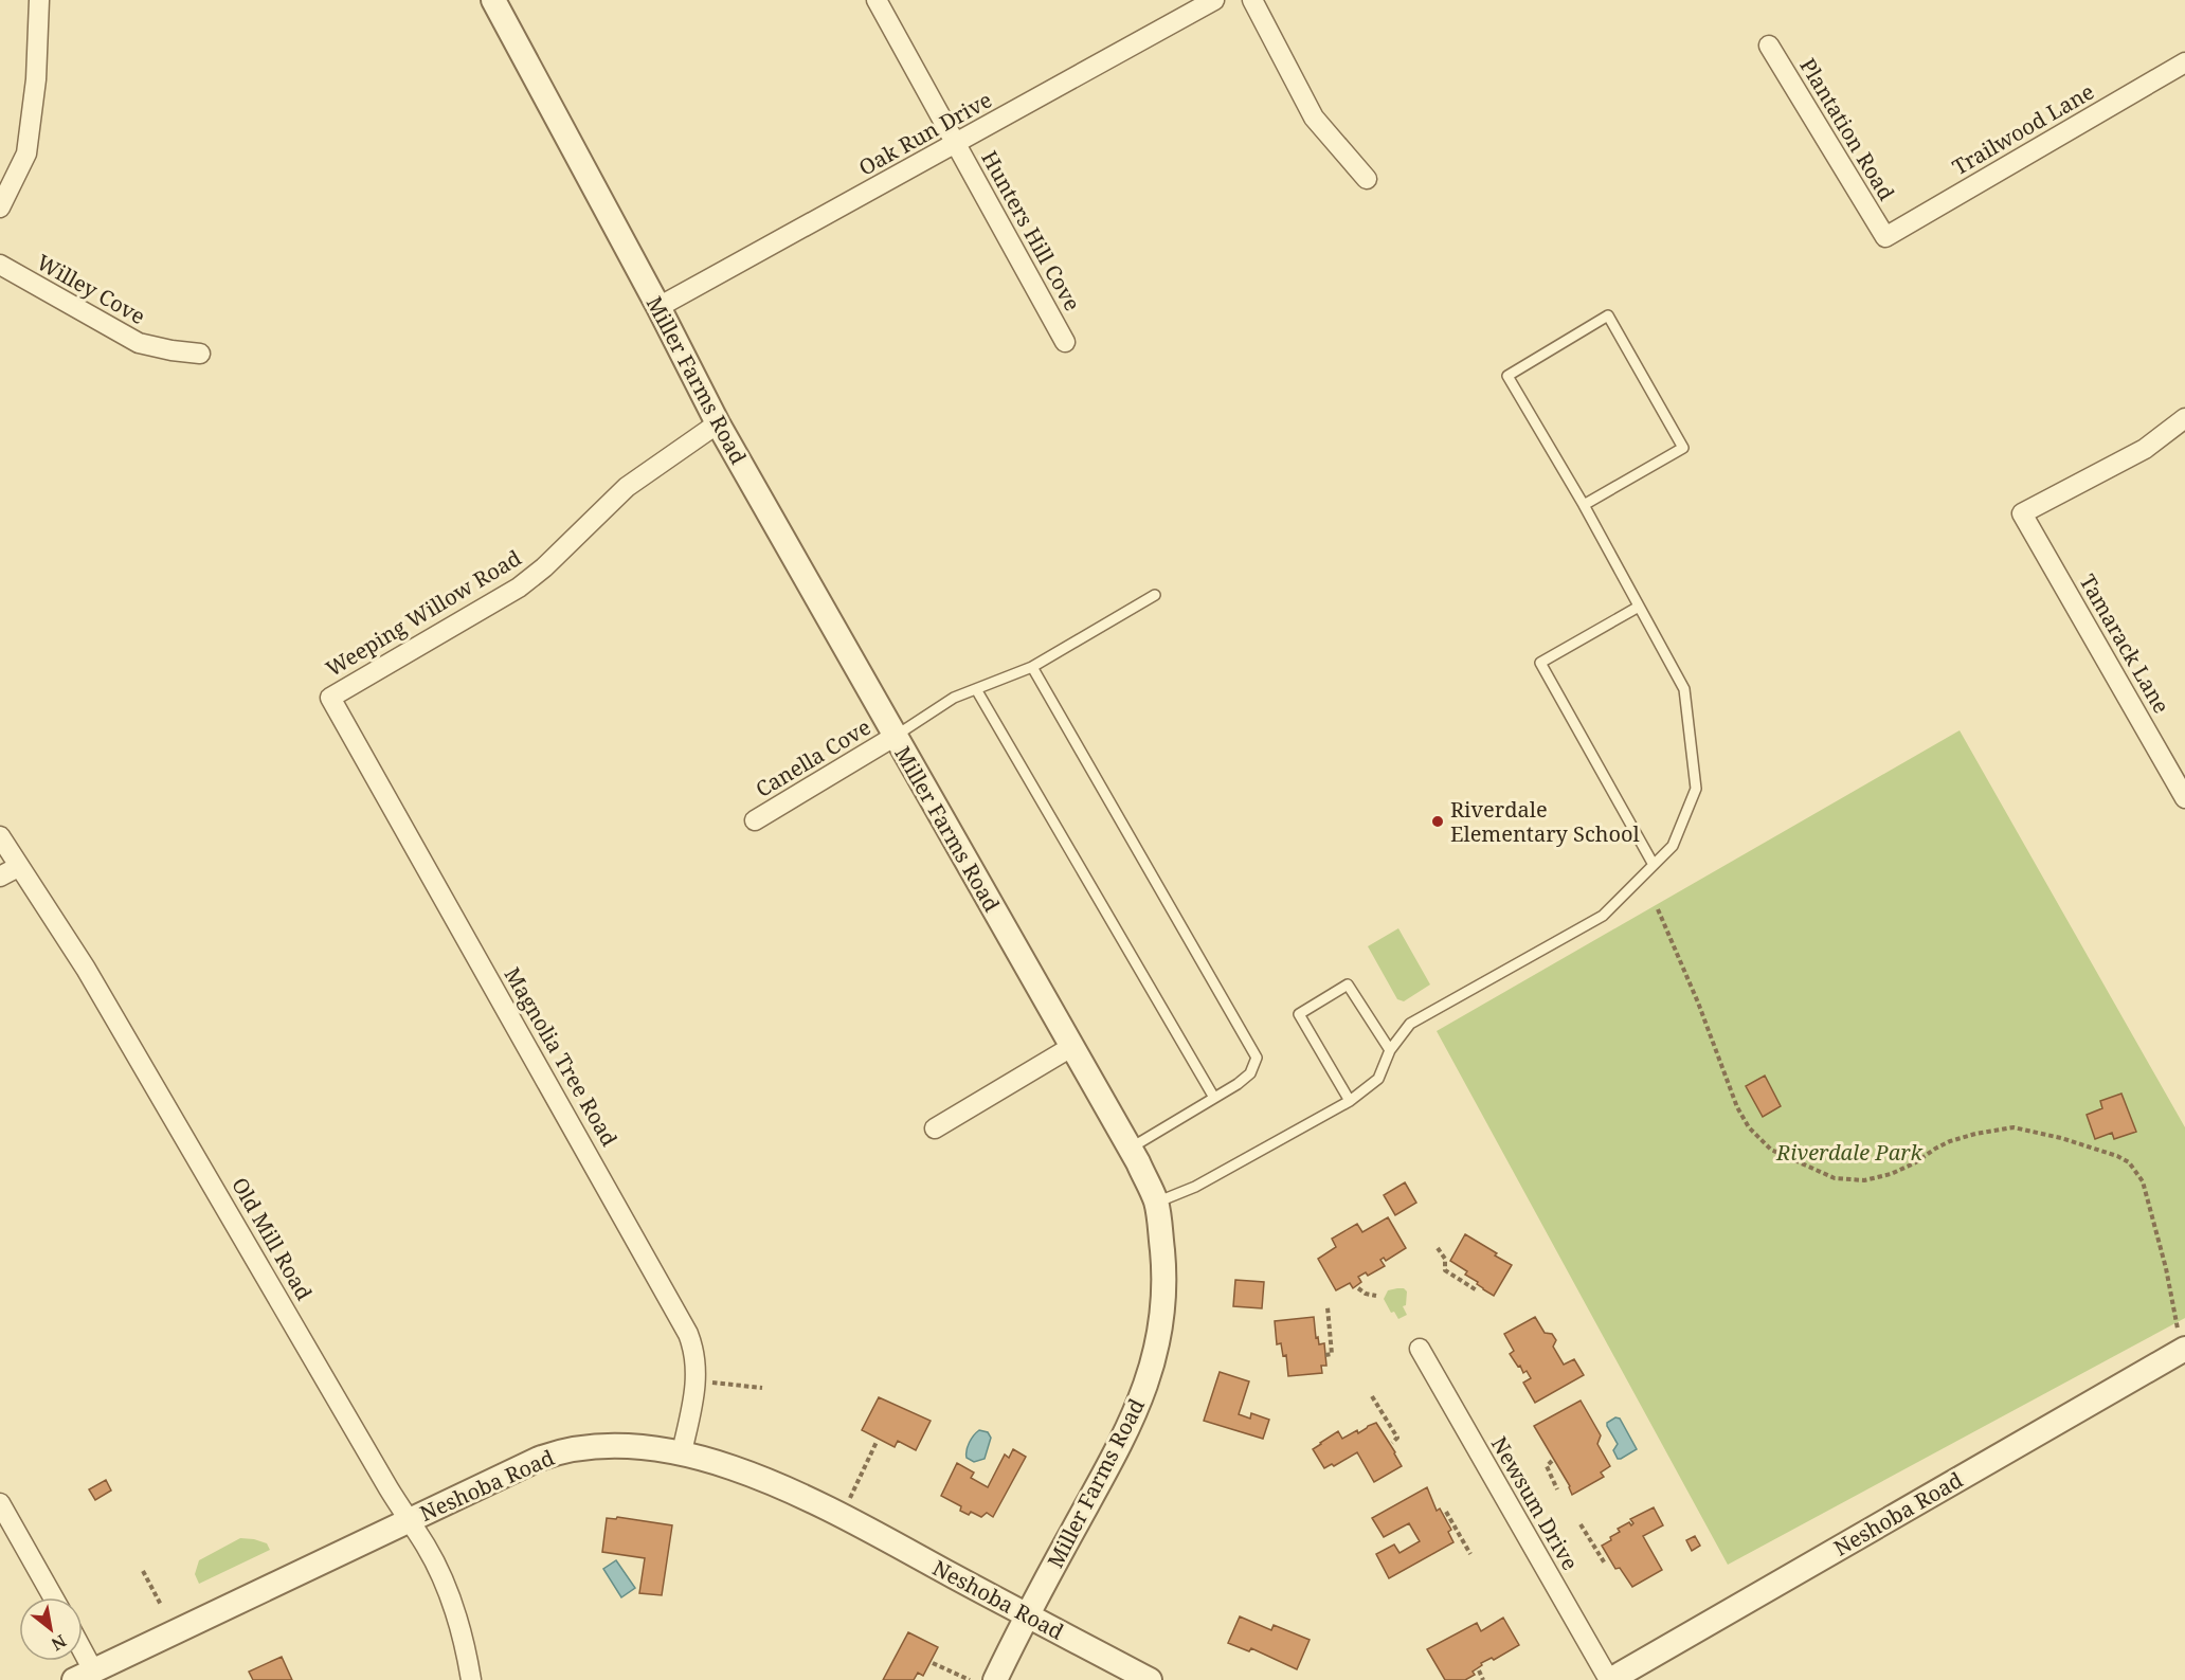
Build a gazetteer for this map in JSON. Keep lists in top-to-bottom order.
{
  "streets": {
    "street": [
      "Plantation Road",
      "Trailwood Lane",
      "Oak Run Drive",
      "Hunters Hill Cove",
      "Willey Cove",
      "Miller Farms Road",
      "Weeping Willow Road",
      "Tamarack Lane",
      "Canella Cove",
      "Magnolia Tree Road",
      "Old Mill Road",
      "Neshoba Road",
      "Newsum Drive"
    ]
  },
  "crossings": [
    ["Plantation Road", "Trailwood Lane"],
    ["Oak Run Drive", "Hunters Hill Cove"],
    ["Oak Run Drive", "Miller Farms Road"],
    ["Miller Farms Road", "Weeping Willow Road"],
    ["Miller Farms Road", "Canella Cove"],
    ["Miller Farms Road", "Neshoba Road"],
    ["Weeping Willow Road", "Magnolia Tree Road"],
    ["Magnolia Tree Road", "Neshoba Road"],
    ["Old Mill Road", "Neshoba Road"],
    ["Neshoba Road", "Newsum Drive"]
  ],
  "parks": ["Riverdale Park"],
  "places": ["Riverdale Elementary School"],
  "north": "bottom right"
}
